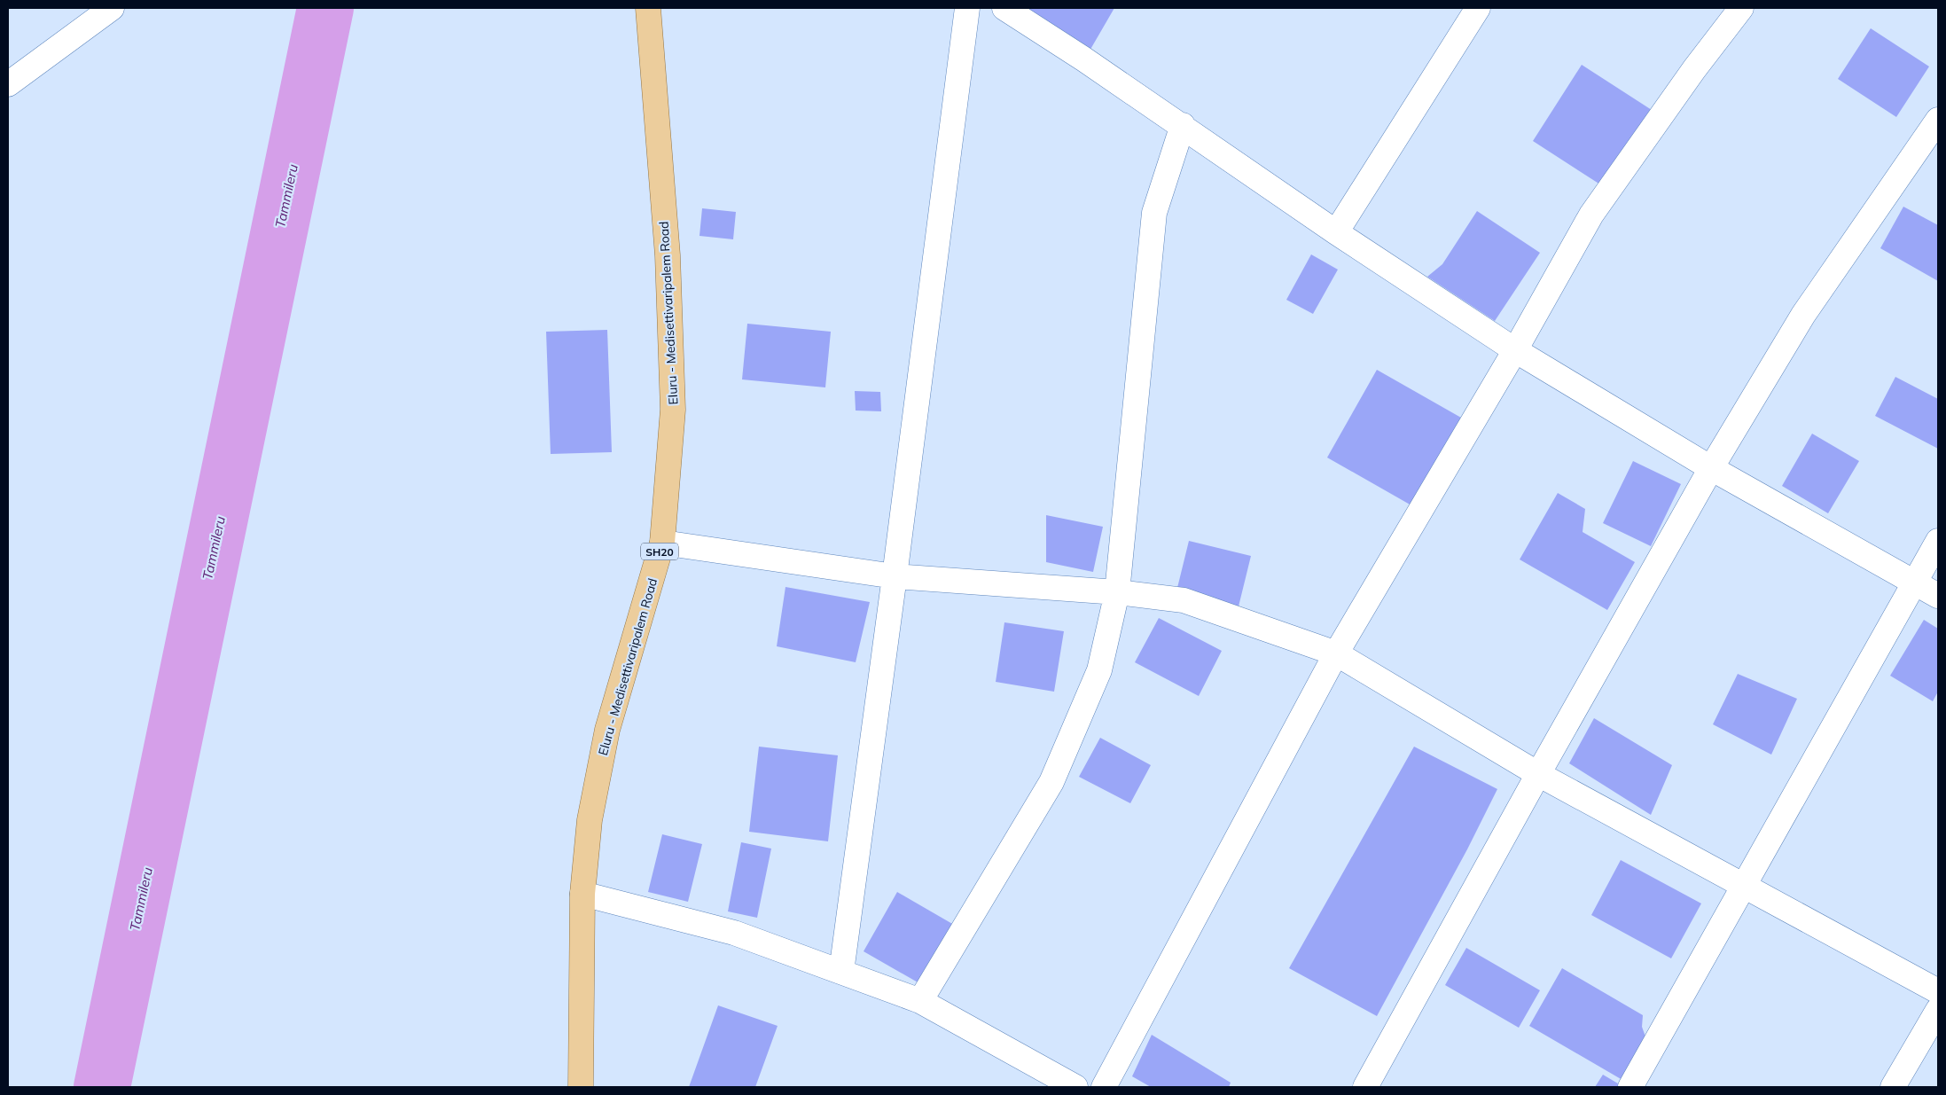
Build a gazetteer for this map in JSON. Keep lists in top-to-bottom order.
{
  "streets": {
    "main road": ["Eluru - Medisettivaripalem Road", "SH20"]
  },
  "water": ["Tammileru"]
}
